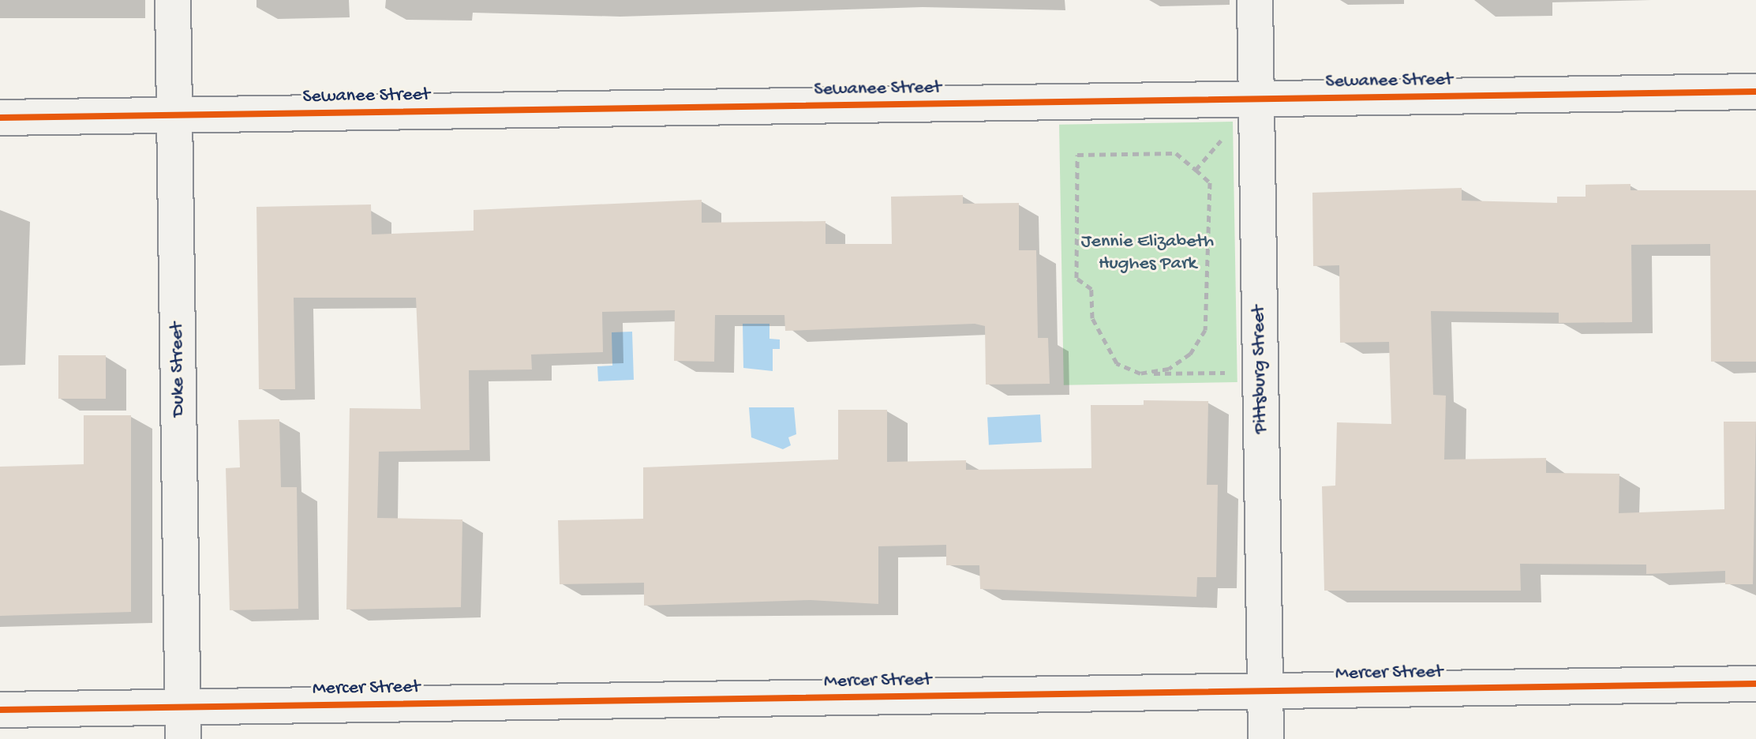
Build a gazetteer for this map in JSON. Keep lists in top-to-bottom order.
{
  "streets": {
    "street": [
      "Sewanee Street",
      "Duke Street",
      "Pittsburg Street",
      "Mercer Street"
    ]
  },
  "crossings": [
    ["Sewanee Street", "Duke Street"],
    ["Sewanee Street", "Pittsburg Street"],
    ["Duke Street", "Mercer Street"],
    ["Pittsburg Street", "Mercer Street"]
  ],
  "parks": ["Jennie Elizabeth Hughes Park"]
}
